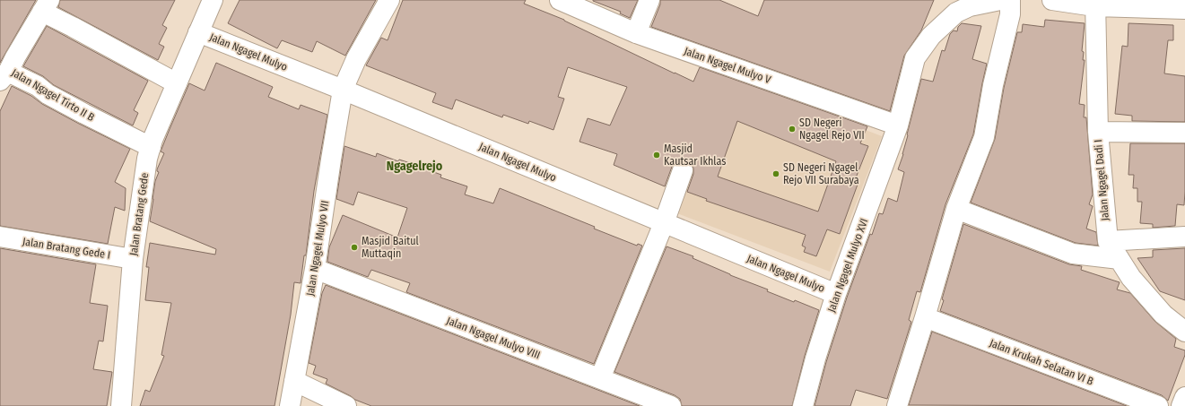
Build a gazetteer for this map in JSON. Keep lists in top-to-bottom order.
{
  "streets": {
    "street": [
      "Jalan Ngagel Mulyo",
      "Jalan Ngagel Mulyo V",
      "Jalan Ngagel Tirto II B",
      "Jalan Ngagel Dadi I",
      "Jalan Bratang Gede",
      "Jalan Bratang Gede I",
      "Jalan Ngagel Mulyo VII",
      "Jalan Ngagel Mulyo XVI",
      "Jalan Ngagel Mulyo VIII",
      "Jalan Krukah Selatan VI B"
    ]
  },
  "crossings": [
    ["Jalan Ngagel Mulyo", "Jalan Bratang Gede"],
    ["Jalan Ngagel Mulyo", "Jalan Ngagel Mulyo VII"],
    ["Jalan Ngagel Mulyo", "Jalan Ngagel Mulyo XVI"],
    ["Jalan Ngagel Mulyo V", "Jalan Ngagel Mulyo XVI"],
    ["Jalan Ngagel Tirto II B", "Jalan Bratang Gede"],
    ["Jalan Bratang Gede", "Jalan Bratang Gede I"],
    ["Jalan Ngagel Mulyo VII", "Jalan Ngagel Mulyo VIII"]
  ],
  "districts": ["Ngagelrejo"],
  "places": [
    "SD Negeri Ngagel Rejo VII",
    "Masjid Kautsar Ikhlas",
    "SD Negeri Ngagel Rejo VII Surabaya",
    "Masjid Baitul Muttaqin"
  ]
}
